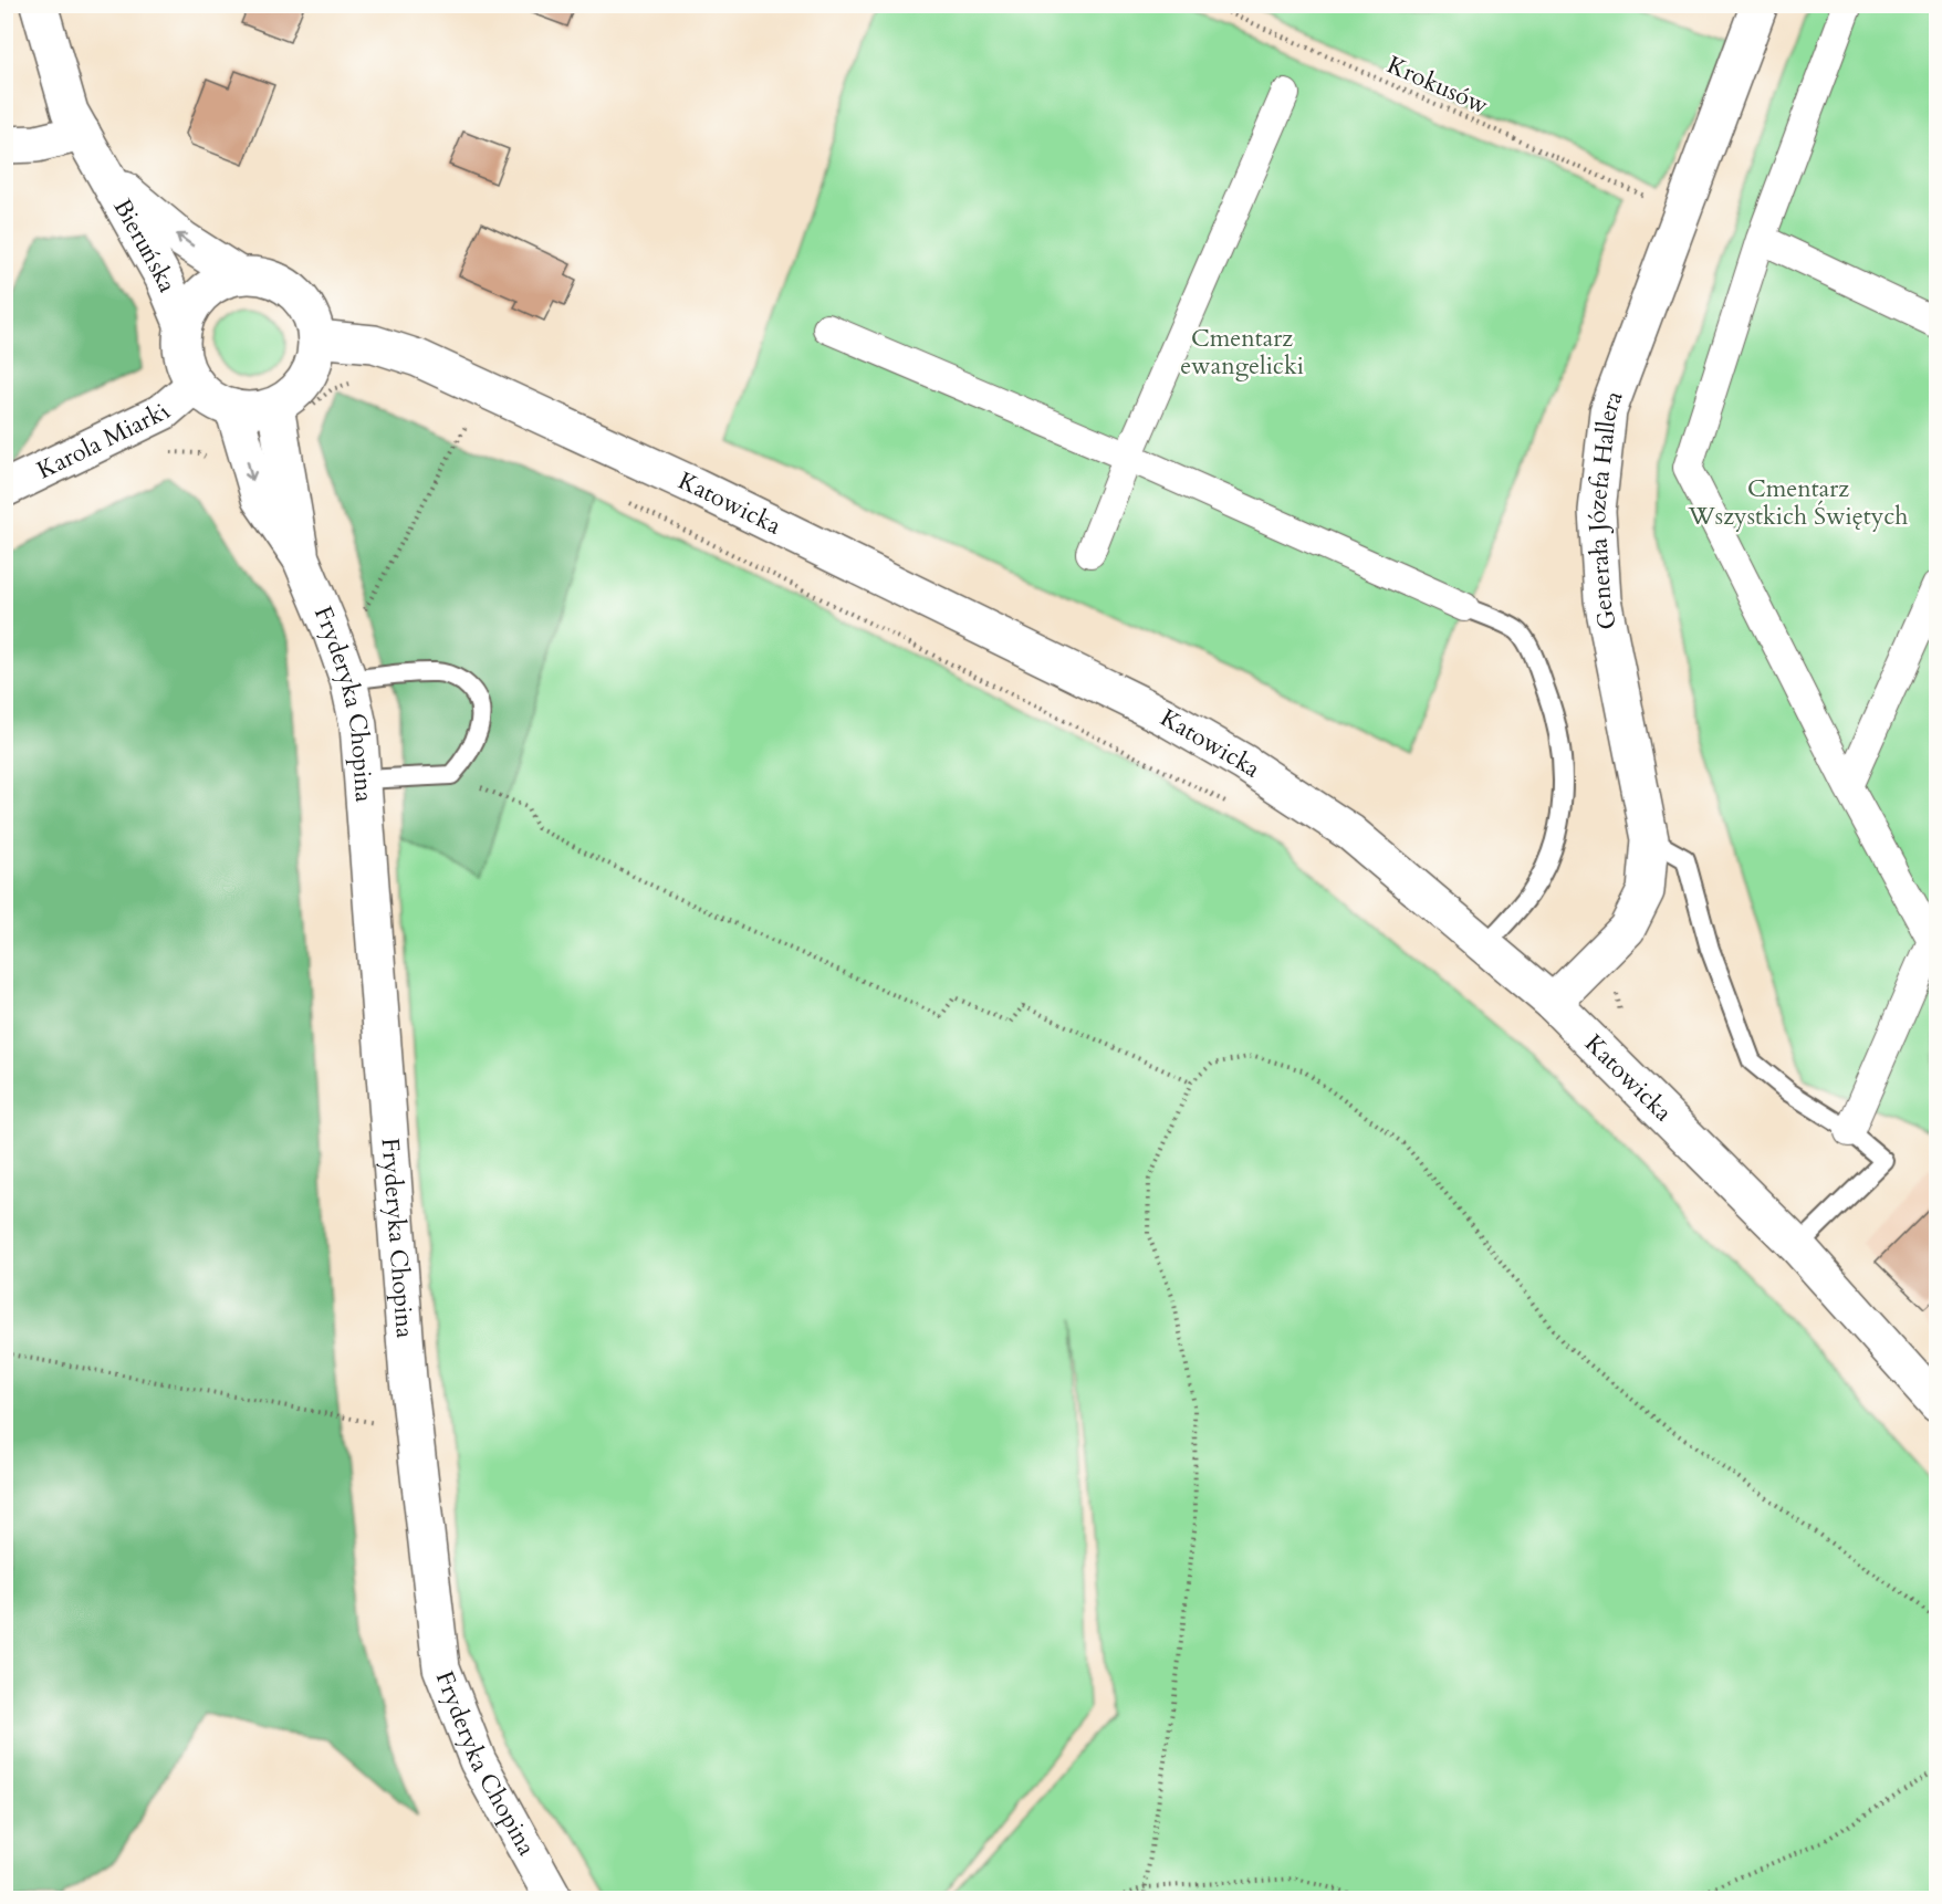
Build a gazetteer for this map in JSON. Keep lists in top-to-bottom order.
{
  "streets": {
    "street": [
      "Bieruńska",
      "Karola Miarki",
      "Katowicka",
      "Generała Józefa Hallera",
      "Fryderyka Chopina"
    ],
    "path": ["Krokusów"]
  },
  "crossings": [
    ["Bieruńska", "Karola Miarki"],
    ["Bieruńska", "Katowicka"],
    ["Bieruńska", "Fryderyka Chopina"],
    ["Karola Miarki", "Katowicka"],
    ["Karola Miarki", "Fryderyka Chopina"],
    ["Katowicka", "Generała Józefa Hallera"],
    ["Katowicka", "Fryderyka Chopina"]
  ],
  "parks": ["Cmentarz ewangelicki", "Cmentarz Wszystkich Świętych"]
}
